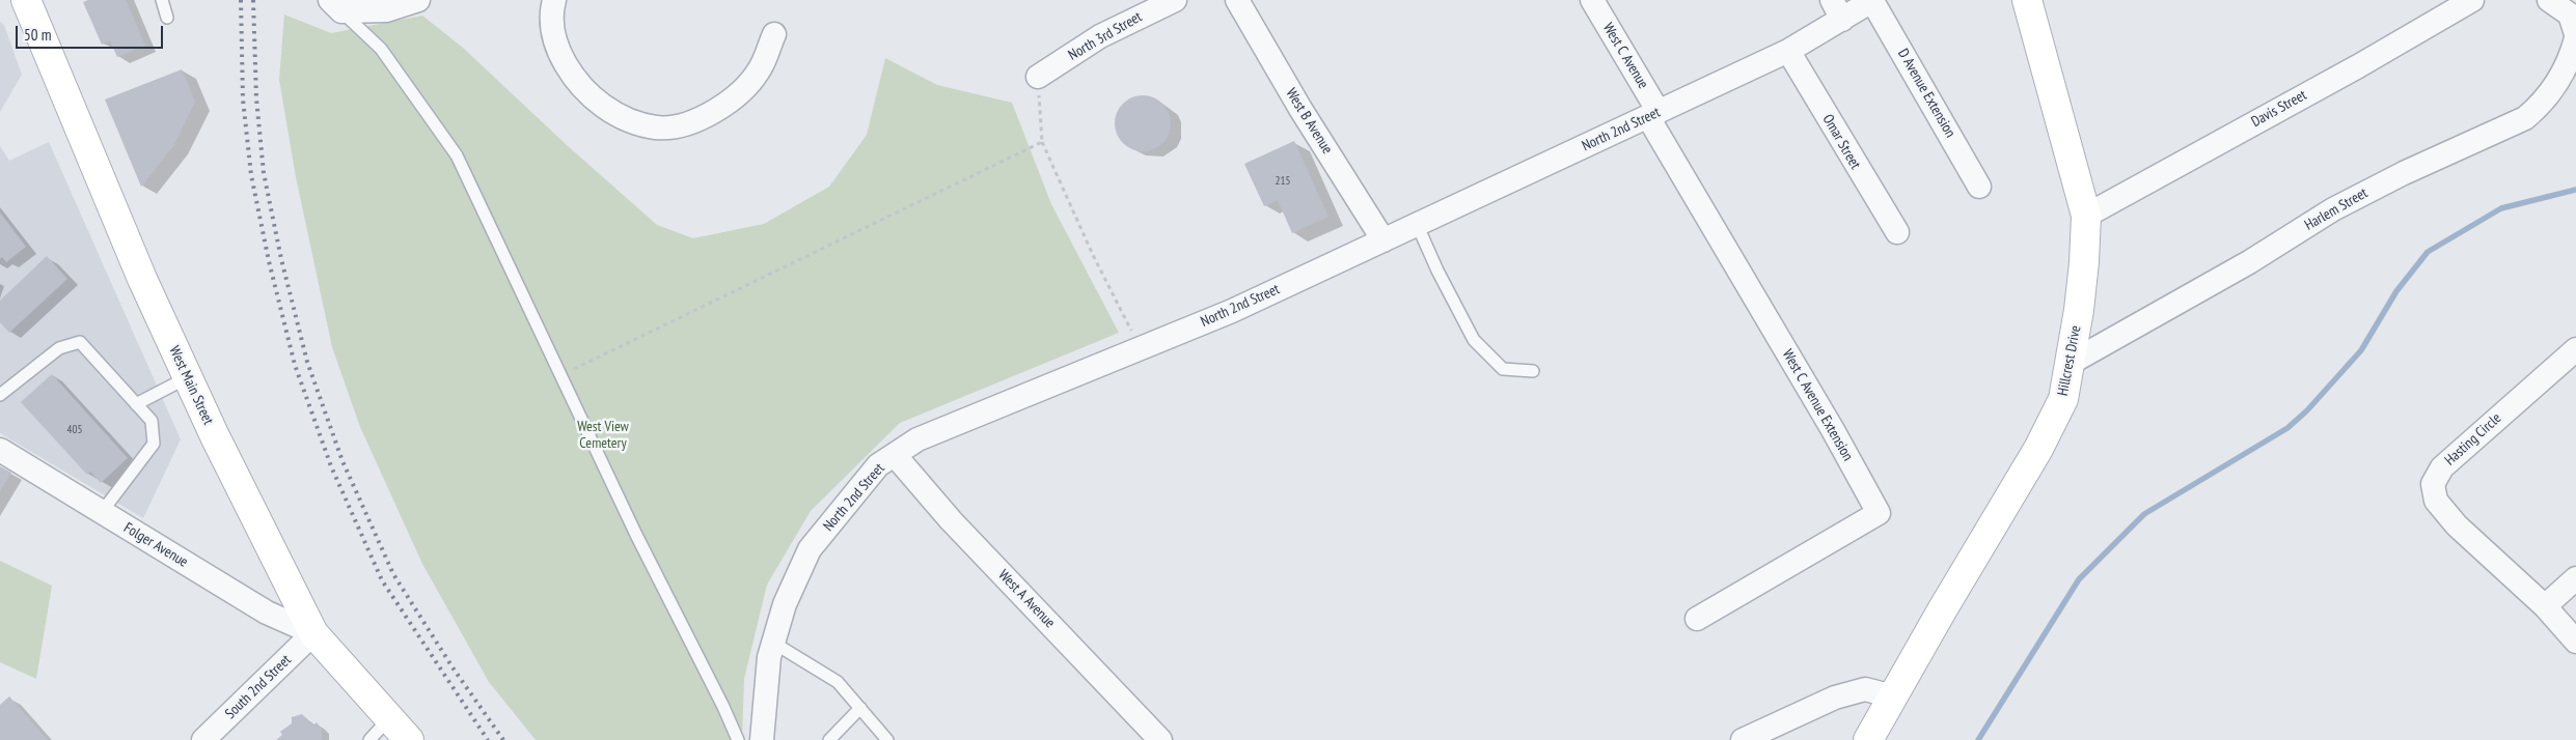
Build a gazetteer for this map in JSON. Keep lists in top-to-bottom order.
{
  "streets": {
    "main road": ["Hillcrest Drive", "West Main Street"],
    "street": [
      "North 3rd Street",
      "West C Avenue",
      "D Avenue Extension",
      "Davis Street",
      "West B Avenue",
      "North 2nd Street",
      "Omar Street",
      "Harlem Street",
      "West C Avenue Extension",
      "Hasting Circle",
      "Folger Avenue",
      "West A Avenue",
      "South 2nd Street"
    ]
  },
  "crossings": [
    ["West C Avenue", "North 2nd Street"],
    ["West C Avenue", "West C Avenue Extension"],
    ["D Avenue Extension", "North 2nd Street"],
    ["Davis Street", "Hillcrest Drive"],
    ["West B Avenue", "North 2nd Street"],
    ["North 2nd Street", "Omar Street"],
    ["North 2nd Street", "West C Avenue Extension"],
    ["North 2nd Street", "West A Avenue"],
    ["Harlem Street", "Hillcrest Drive"],
    ["West Main Street", "Folger Avenue"],
    ["West Main Street", "South 2nd Street"],
    ["Folger Avenue", "South 2nd Street"]
  ],
  "parks": ["West View Cemetery"],
  "house_numbers": ["215", "405"],
  "scale_bar": "50 m"
}
